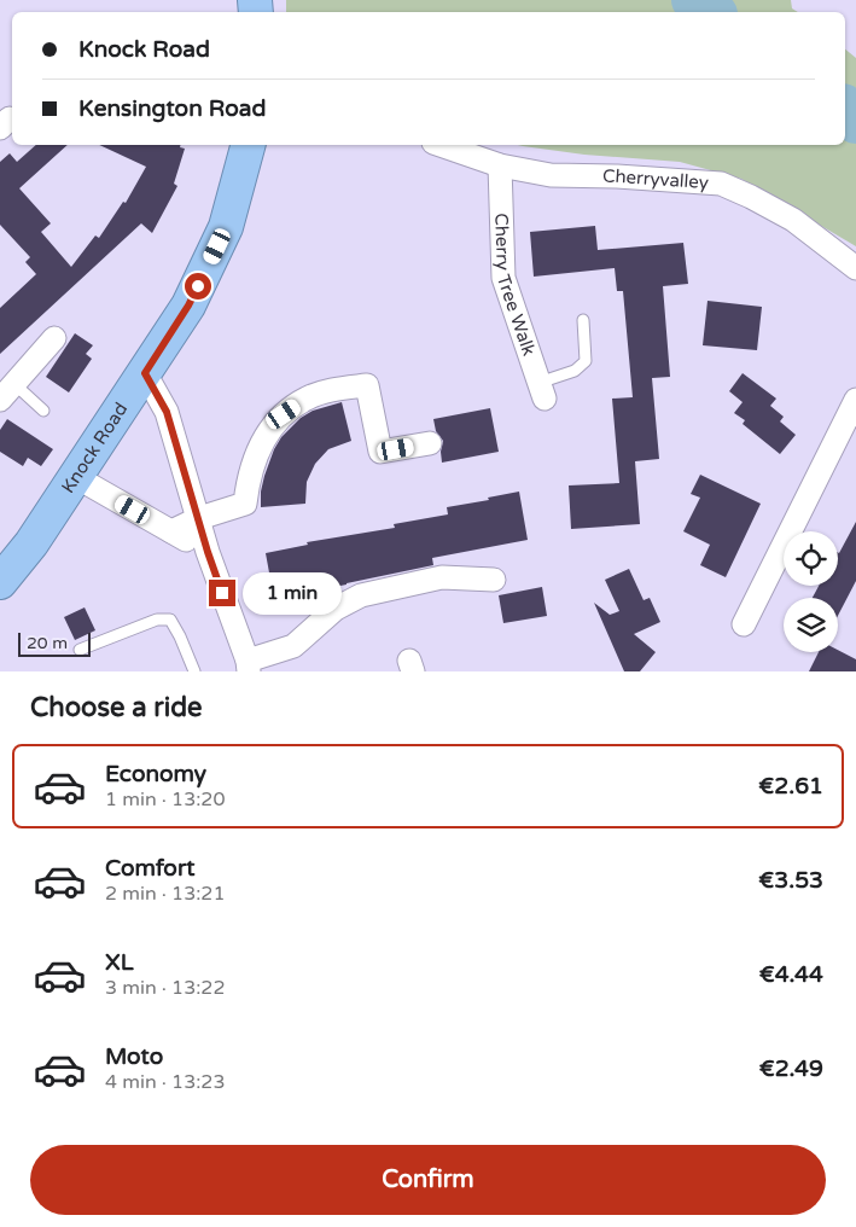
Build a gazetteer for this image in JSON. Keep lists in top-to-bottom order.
{
  "streets": {
    "highway": ["Knock Road"],
    "street": ["Cherryvalley", "Cherry Tree Walk"]
  },
  "crossings": [
    ["Cherryvalley", "Cherry Tree Walk"]
  ],
  "scale_bar": "20 m",
  "page": {
    "banner": ["Knock Road", "Kensington Road"],
    "bubble": "1 min",
    "scale": "20 m",
    "heading": "Choose a ride",
    "list": [
      {
        "name": "Economy",
        "note": "1 min · 13:20",
        "value": "€2.61"
      },
      {
        "name": "Comfort",
        "note": "2 min · 13:21",
        "value": "€3.53"
      },
      {
        "name": "XL",
        "note": "3 min · 13:22",
        "value": "€4.44"
      },
      {
        "name": "Moto",
        "note": "4 min · 13:23",
        "value": "€2.49"
      }
    ],
    "buttons": "Confirm"
  }
}
